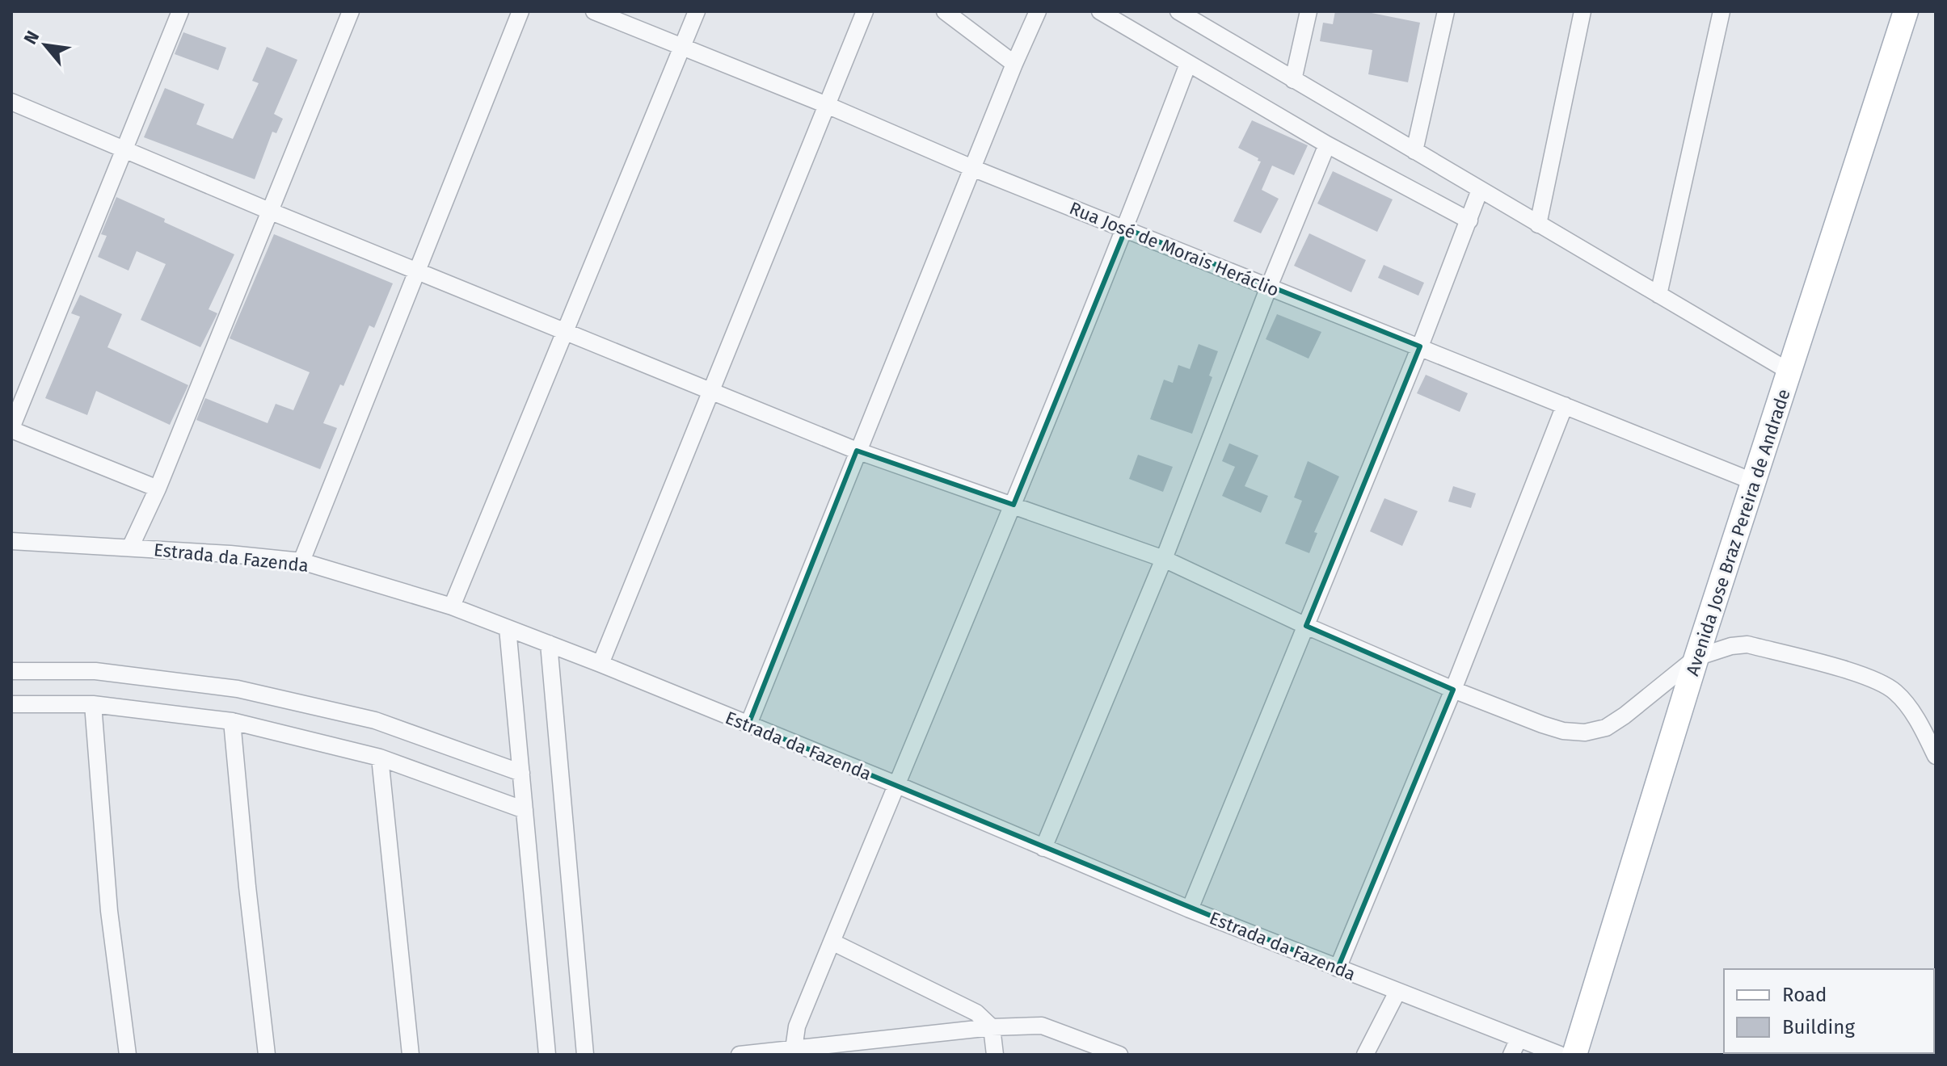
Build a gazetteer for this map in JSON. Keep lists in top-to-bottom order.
{
  "streets": {
    "main road": ["Avenida Jose Braz Pereira de Andrade"],
    "street": ["Rua José de Morais Heráclio", "Estrada da Fazenda"]
  },
  "crossings": [
    ["Rua José de Morais Heráclio", "Avenida Jose Braz Pereira de Andrade"]
  ],
  "legend": ["Road", "Building"],
  "north": "top left"
}
